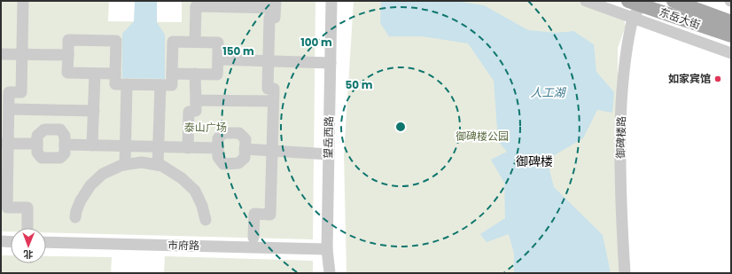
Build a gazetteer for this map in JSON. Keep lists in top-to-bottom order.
{
  "streets": {
    "main road": ["东岳大街"],
    "street": ["望岳西路", "御碑楼路", "市府路"]
  },
  "crossings": [
    ["东岳大街", "御碑楼路"],
    ["望岳西路", "市府路"]
  ],
  "districts": ["御碑楼"],
  "water": ["人工湖"],
  "parks": ["泰山广场", "御碑楼公园"],
  "places": ["如家宾馆"],
  "north": "bottom",
  "rings": ["100 m", "150 m", "50 m"]
}
